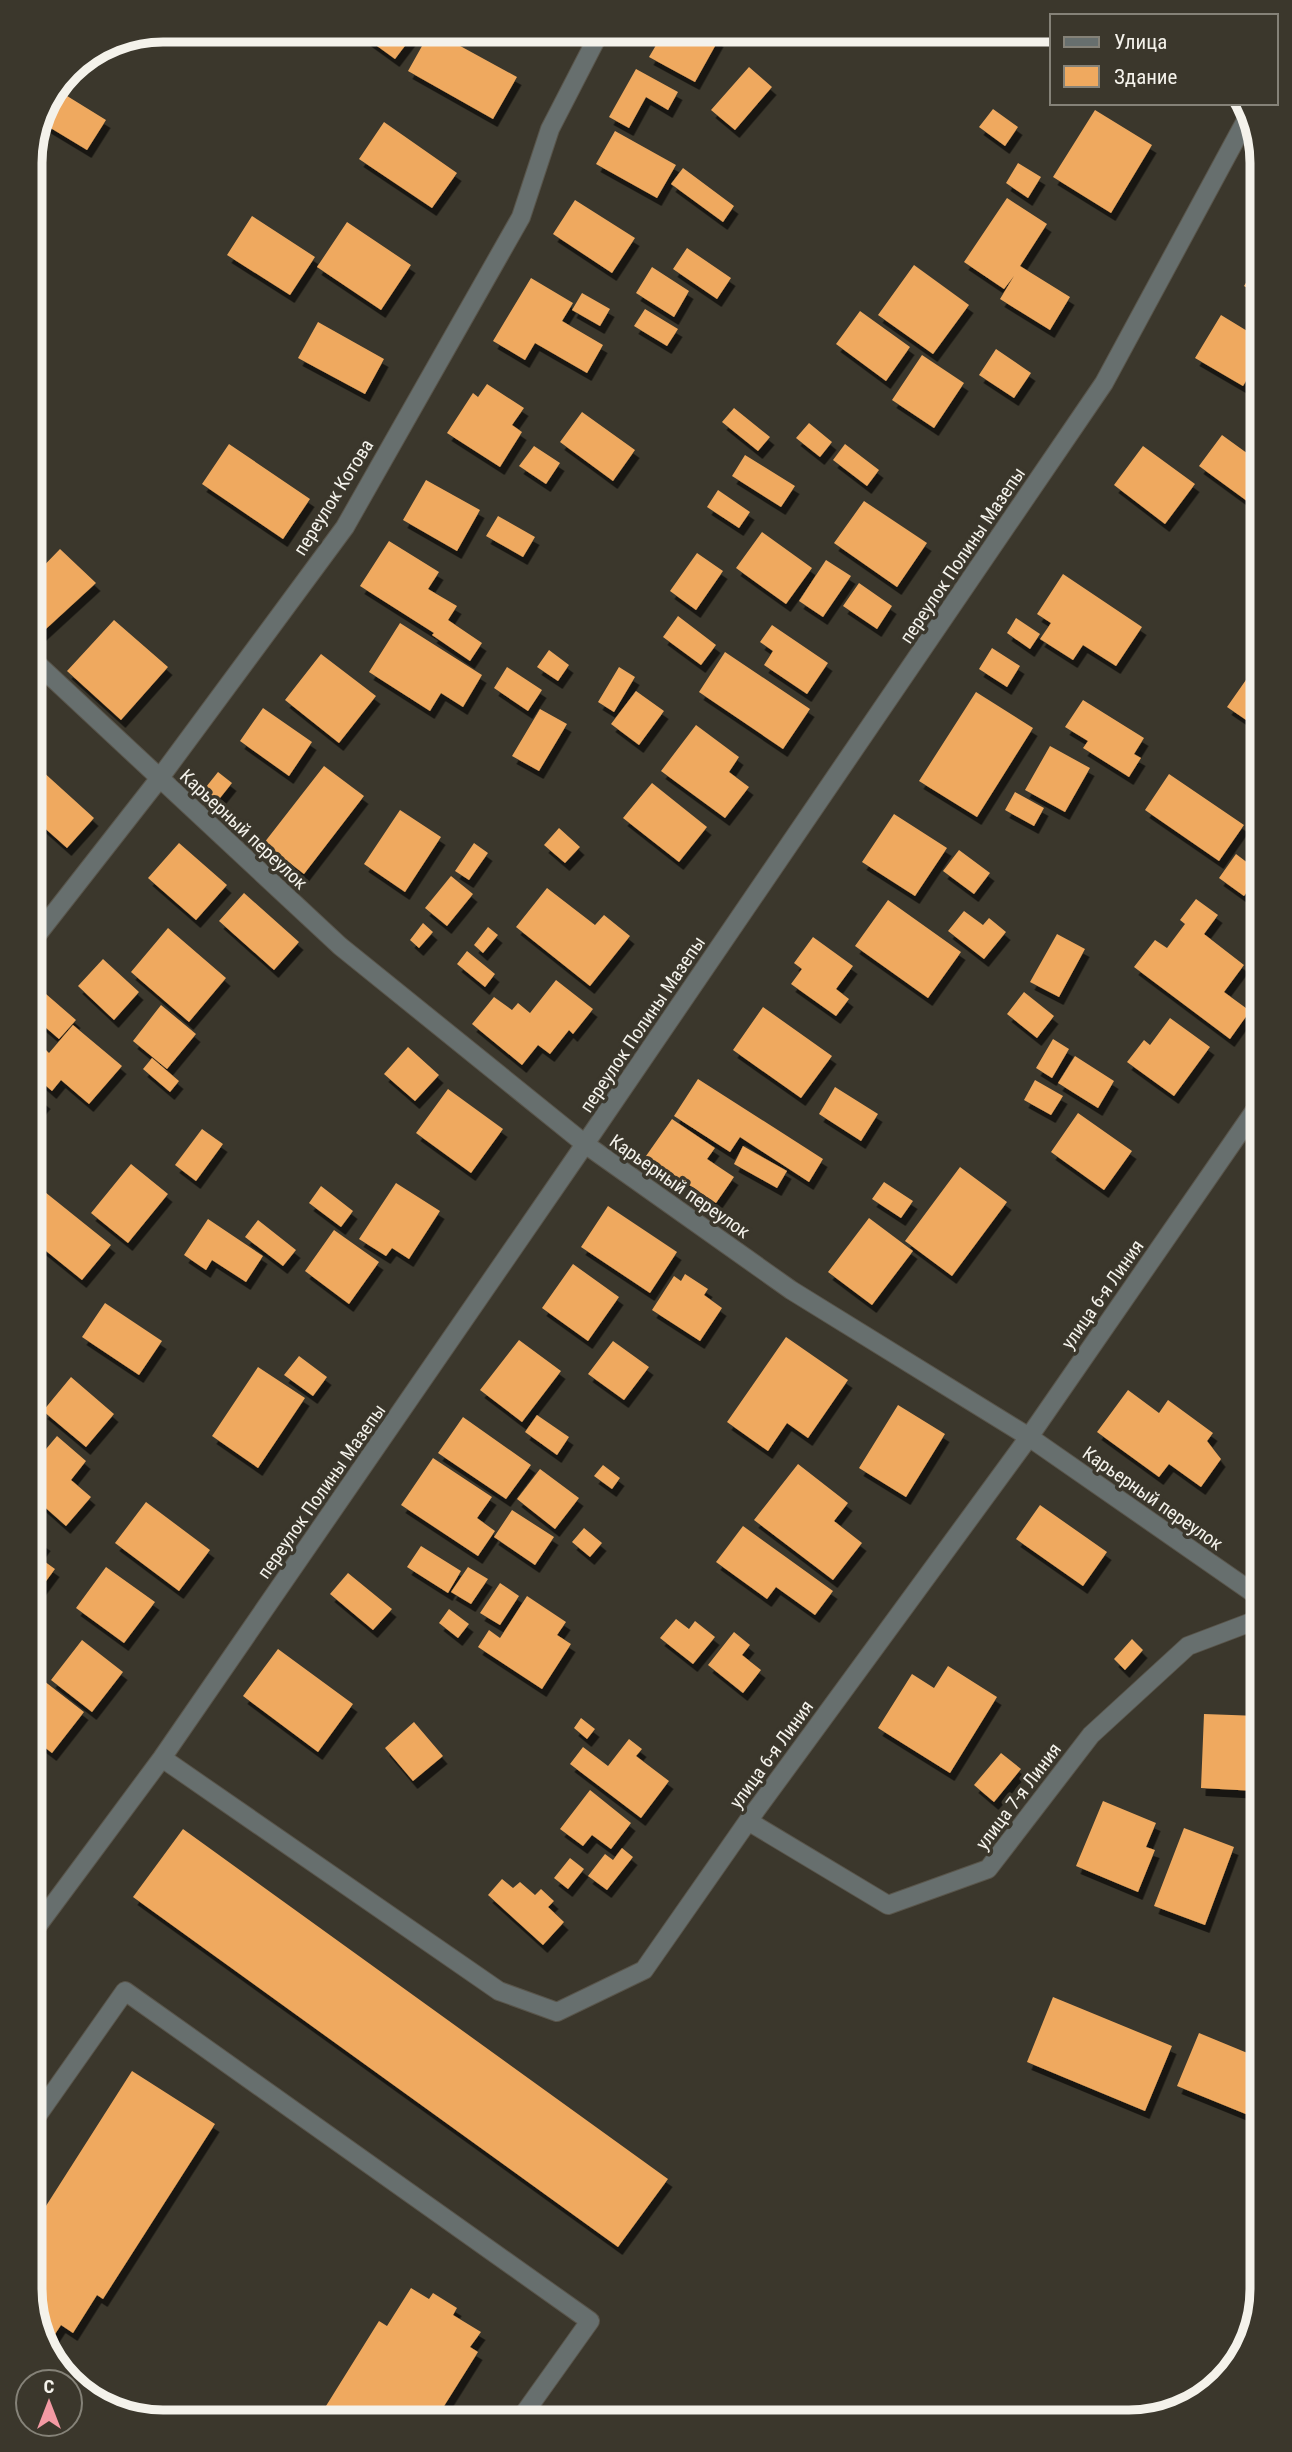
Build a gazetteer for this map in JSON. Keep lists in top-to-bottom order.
{
  "streets": {
    "street": [
      "переулок Котова",
      "переулок Полины Мазепы",
      "Карьерный переулок",
      "улица 6-я Линия",
      "улица 7-я Линия"
    ]
  },
  "crossings": [
    ["переулок Котова", "Карьерный переулок"],
    ["переулок Полины Мазепы", "Карьерный переулок"],
    ["переулок Полины Мазепы", "улица 6-я Линия"],
    ["Карьерный переулок", "улица 6-я Линия"],
    ["улица 6-я Линия", "улица 7-я Линия"]
  ],
  "legend": ["Улица", "Здание"],
  "north": "top"
}
